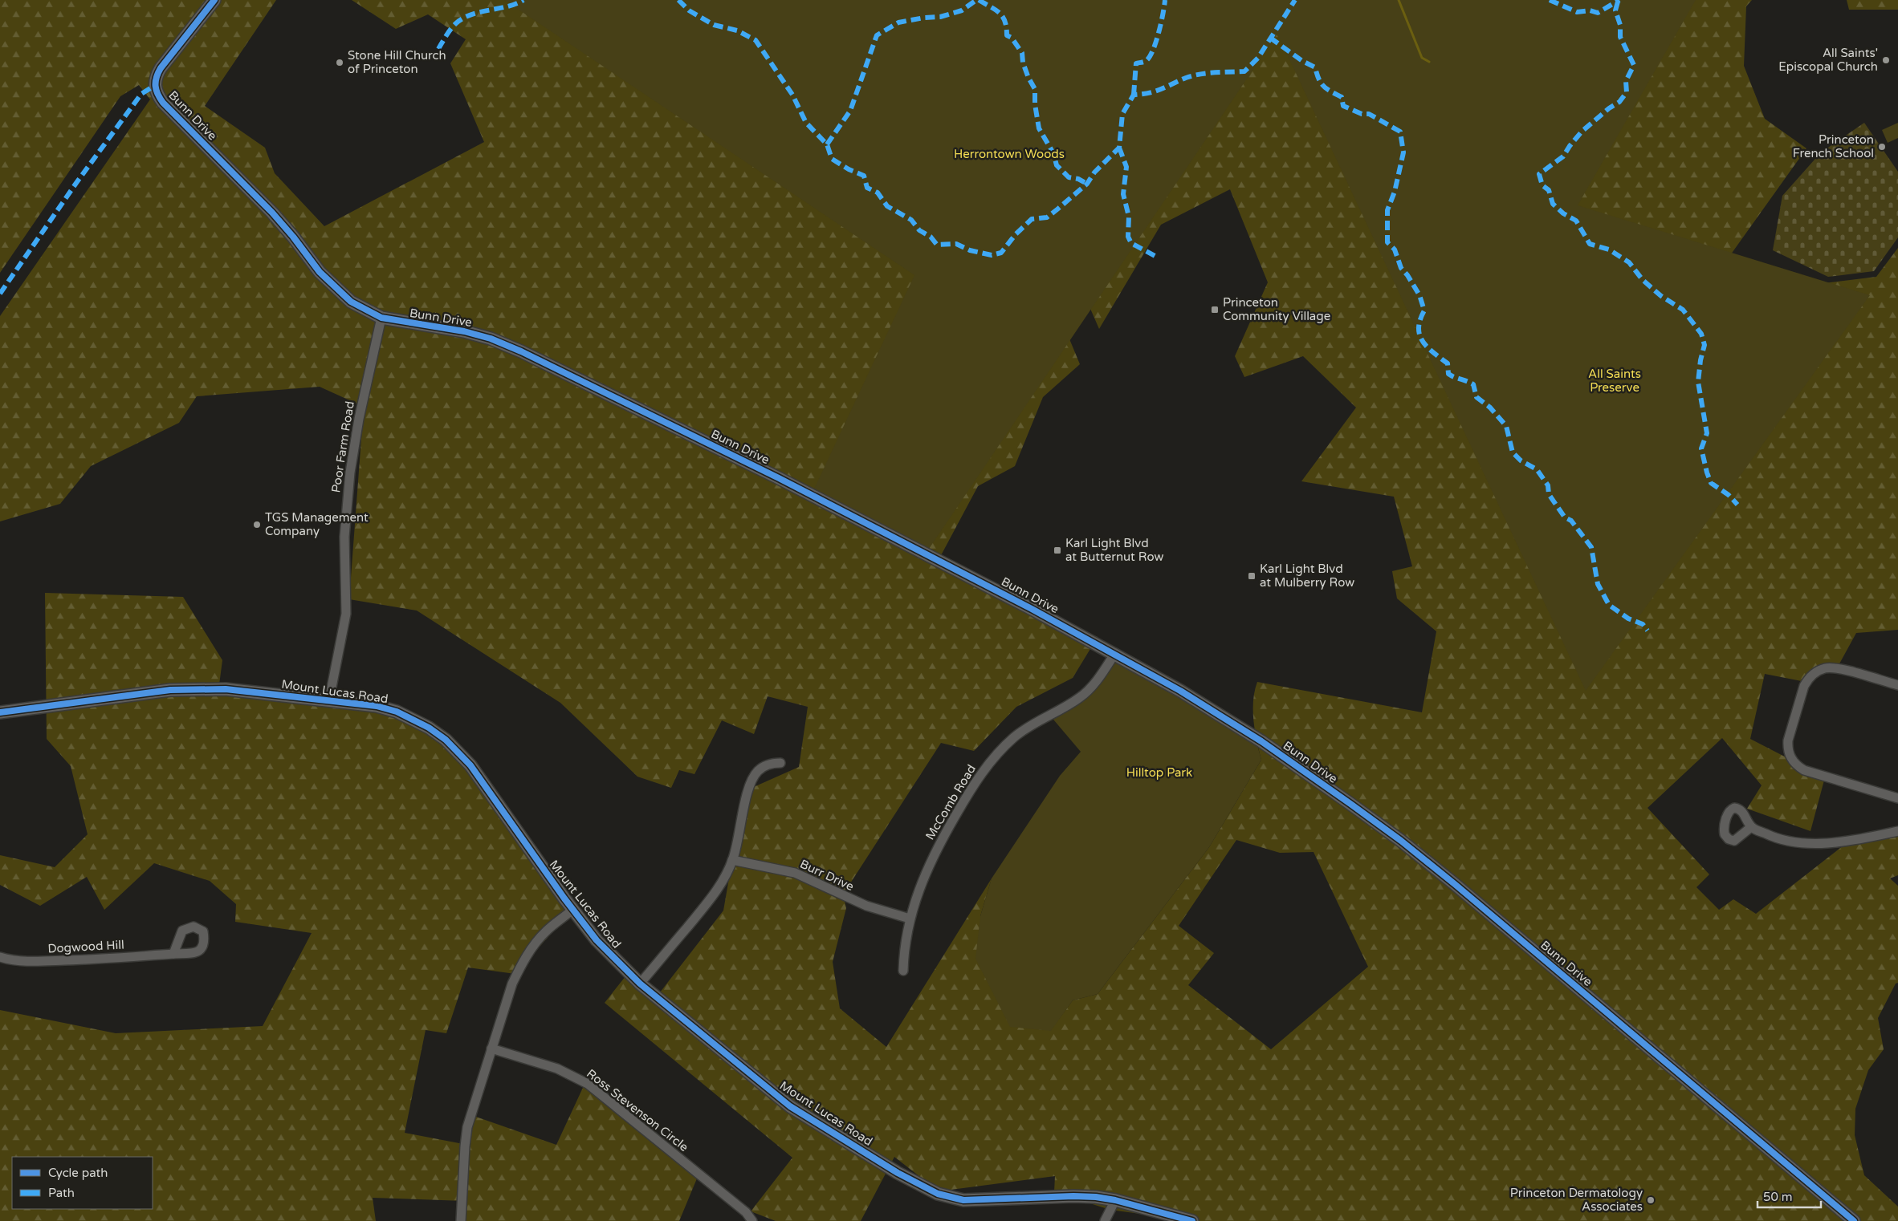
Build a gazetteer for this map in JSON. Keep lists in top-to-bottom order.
{
  "streets": {
    "street": [
      "Bunn Drive",
      "Poor Farm Road",
      "Mount Lucas Road",
      "McComb Road",
      "Burr Drive",
      "Dogwood Hill",
      "Ross Stevenson Circle"
    ]
  },
  "crossings": [
    ["Bunn Drive", "Poor Farm Road"],
    ["Bunn Drive", "McComb Road"],
    ["Poor Farm Road", "Mount Lucas Road"],
    ["McComb Road", "Burr Drive"]
  ],
  "parks": ["Herrontown Woods", "All Saints Preserve", "Hilltop Park"],
  "places": {
    "other": [
      "All Saints' Episcopal Church",
      "Stone Hill Church of Princeton",
      "Princeton French School",
      "TGS Management Company",
      "Princeton Dermatology Associates"
    ],
    "transit": ["Princeton Community Village", "Karl Light Blvd at Butternut Row", "Karl Light Blvd at Mulberry Row"]
  },
  "legend": ["Cycle path", "Path"],
  "scale_bar": "50 m"
}
